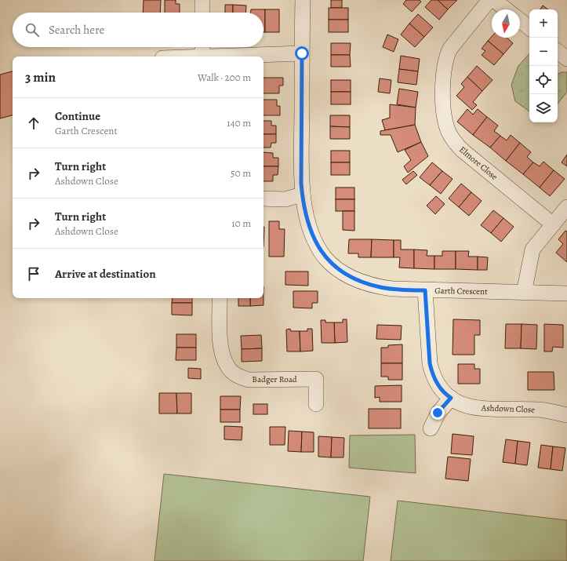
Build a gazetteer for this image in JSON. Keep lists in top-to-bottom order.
{
  "streets": {
    "street": [
      "Elmore Close",
      "Garth Crescent",
      "Badger Road",
      "Ashdown Close"
    ]
  },
  "crossings": [
    ["Garth Crescent", "Ashdown Close"]
  ],
  "north": "bottom",
  "page": {
    "map_buttons": ["+", "−"],
    "search": "Search here",
    "heading": ["3 min", "Walk · 200 m"],
    "list": [
      ["Continue", "Garth Crescent", "140 m"],
      ["Turn right", "Ashdown Close", "50 m"],
      ["Turn right", "Ashdown Close", "10 m"],
      "Arrive at destination"
    ]
  }
}
